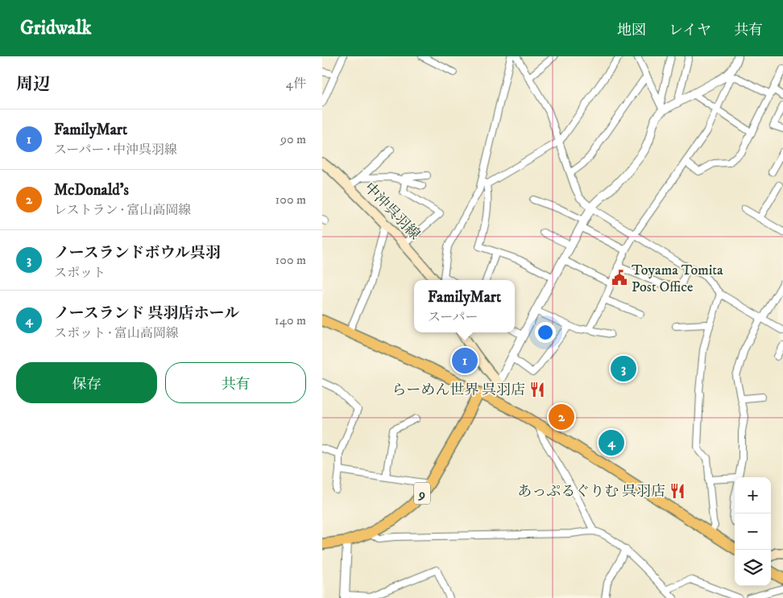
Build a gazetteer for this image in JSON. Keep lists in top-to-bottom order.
{
  "streets": {
    "main road": ["中沖呉羽線", "9"]
  },
  "places": {
    "public building": ["Toyama Tomita Post Office"],
    "restaurant": ["らーめん世界 呉羽店", "あっぷるぐりむ 呉羽店"]
  },
  "page": {
    "header": "Gridwalk",
    "nav": ["地図", "レイヤ", "共有"],
    "heading": ["周辺", "4件"],
    "list": [
      {
        "mark": "1",
        "name": "FamilyMart",
        "note": "スーパー · 中沖呉羽線",
        "value": "90 m"
      },
      {
        "mark": "2",
        "name": "McDonald's",
        "note": "レストラン · 富山高岡線",
        "value": "100 m"
      },
      {
        "mark": "3",
        "name": "ノースランドボウル呉羽",
        "note": "スポット",
        "value": "100 m"
      },
      {
        "mark": "4",
        "name": "ノースランド 呉羽店ホール",
        "note": "スポット · 富山高岡線",
        "value": "140 m"
      }
    ],
    "popup": ["FamilyMart", "スーパー"],
    "pins": [
      "1",
      "3",
      "2",
      "4"
    ],
    "buttons": ["保存", "共有"],
    "map_buttons": ["+", "−"]
  }
}
